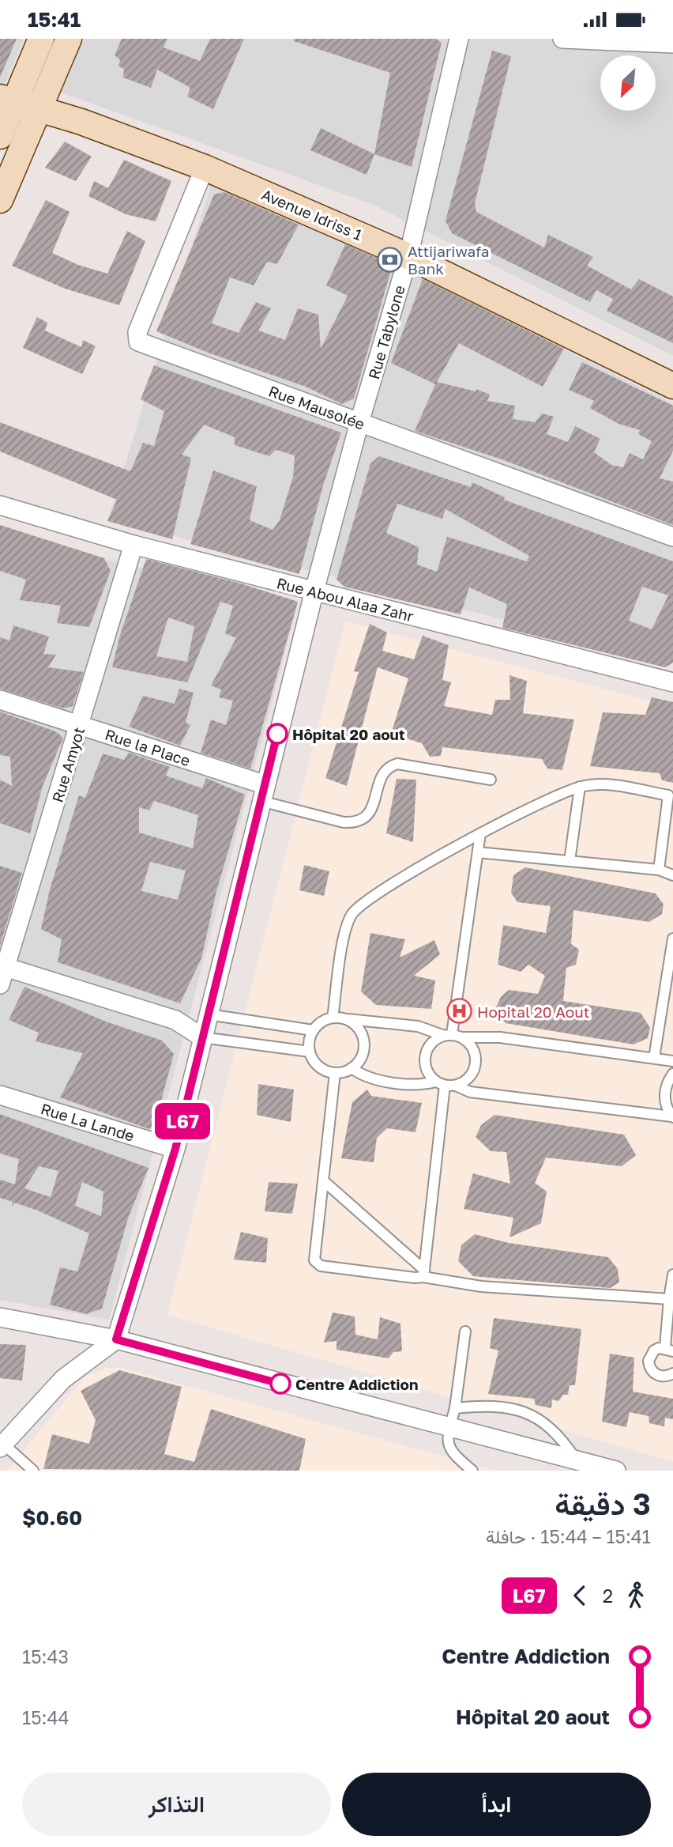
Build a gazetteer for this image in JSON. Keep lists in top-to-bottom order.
{
  "streets": {
    "street": [
      "Avenue Idriss 1",
      "Rue Tabylone",
      "Rue Mausolée",
      "Rue Abou Alaa Zahr",
      "Rue la Place",
      "Rue Amyot",
      "Rue La Lande"
    ]
  },
  "crossings": [
    ["Avenue Idriss 1", "Rue Tabylone"],
    ["Avenue Idriss 1", "Rue Mausolée"],
    ["Rue Tabylone", "Rue Mausolée"],
    ["Rue Tabylone", "Rue Abou Alaa Zahr"],
    ["Rue Tabylone", "Rue la Place"],
    ["Rue Tabylone", "Rue La Lande"],
    ["Rue Abou Alaa Zahr", "Rue Amyot"],
    ["Rue la Place", "Rue Amyot"]
  ],
  "places": {
    "bank": ["Attijariwafa Bank"],
    "other": ["Hôpital 20 aout", "Centre Addiction"],
    "hospital": ["Hopital 20 Aout"]
  },
  "lines": ["bus line L67"],
  "north": "bottom left",
  "page": {
    "status": "15:41",
    "on_map": "L67",
    "heading": ["3 دقيقة", "15:41 – 15:44 · حافلة", "$0.60"],
    "legs": ["2", "L67"],
    "list": [
      {
        "name": "Centre Addiction",
        "value": "15:43"
      },
      {
        "name": "Hôpital 20 aout",
        "value": "15:44"
      }
    ],
    "buttons": ["ابدأ", "التذاكر"]
  }
}
